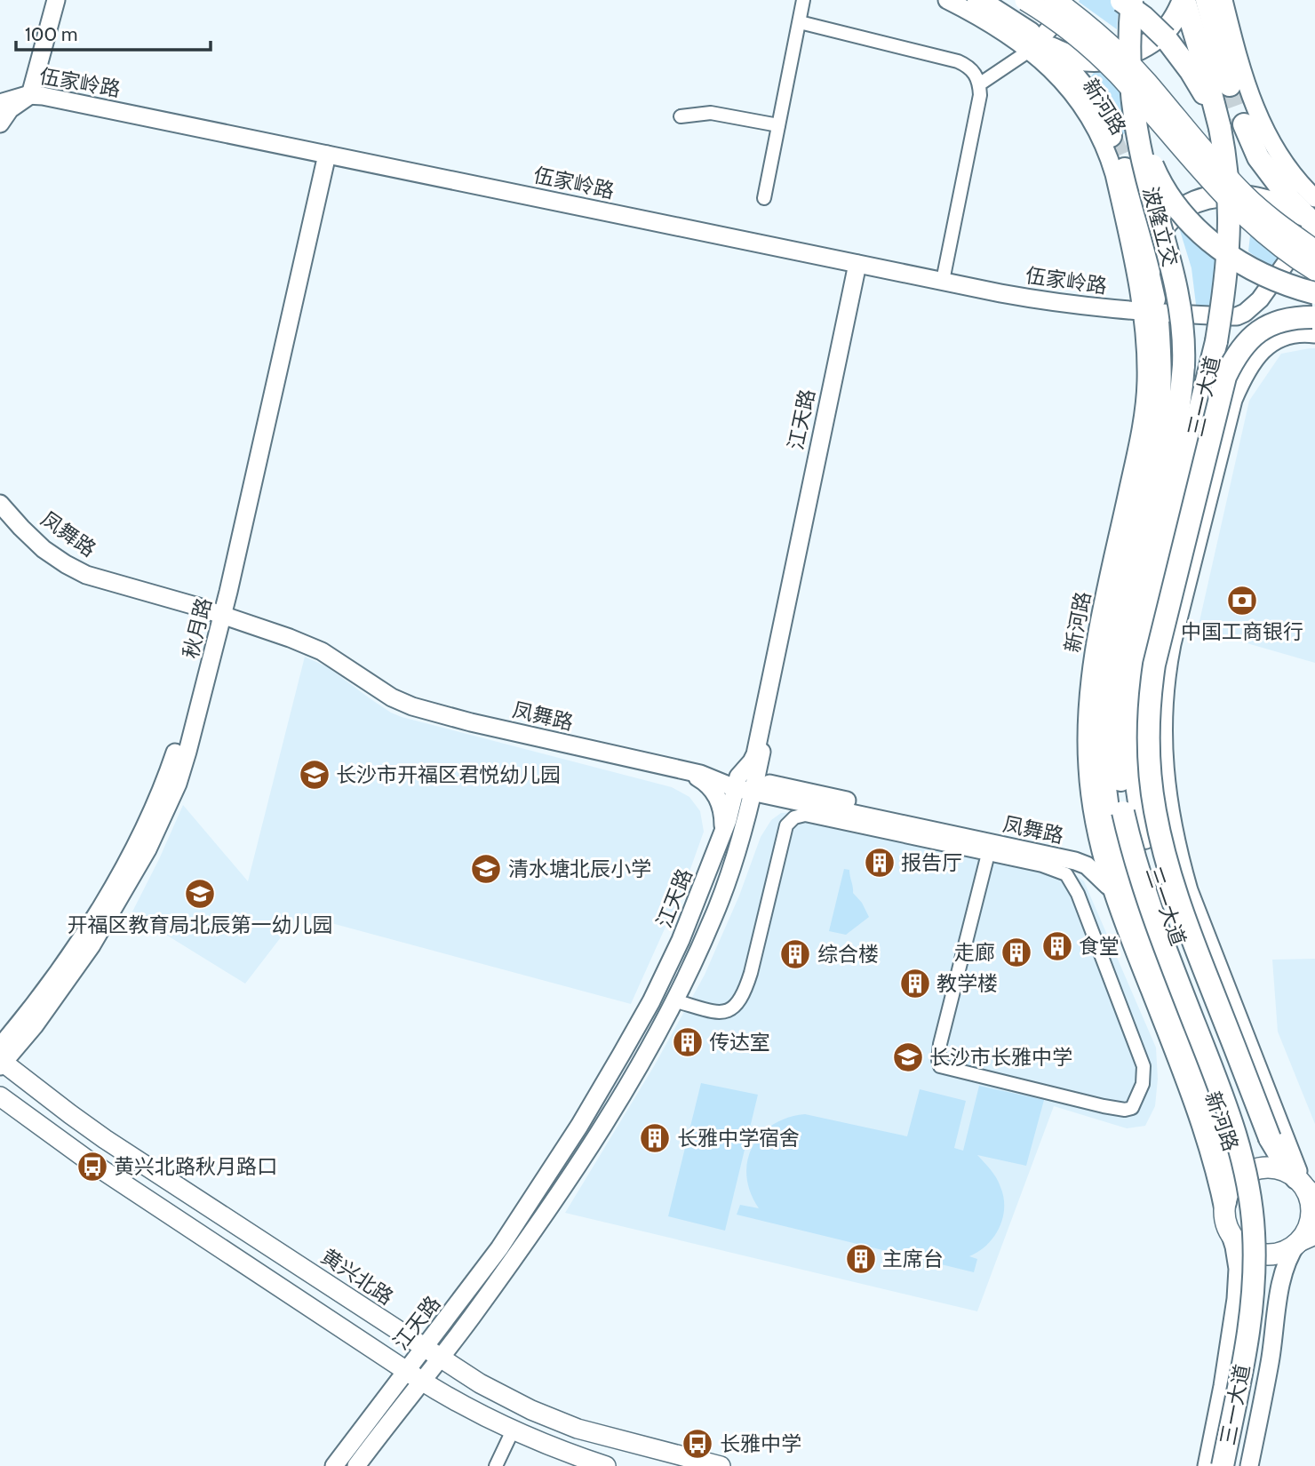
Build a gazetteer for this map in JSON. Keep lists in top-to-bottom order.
{
  "streets": {
    "highway": ["波隆立交", "三一大道"],
    "main road": ["黄兴北路"],
    "street": [
      "伍家岭路",
      "新河路",
      "江天路",
      "凤舞路",
      "秋月路"
    ]
  },
  "crossings": [
    ["伍家岭路", "新河路"],
    ["伍家岭路", "江天路"],
    ["伍家岭路", "秋月路"],
    ["新河路", "凤舞路"],
    ["波隆立交", "三一大道"],
    ["江天路", "凤舞路"],
    ["江天路", "黄兴北路"],
    ["凤舞路", "秋月路"],
    ["秋月路", "黄兴北路"]
  ],
  "places": {
    "bank": ["中国工商银行"],
    "school or university": [
      "长沙市开福区君悦幼儿园",
      "清水塘北辰小学",
      "开福区教育局北辰第一幼儿园",
      "长沙市长雅中学"
    ],
    "building": [
      "报告厅",
      "食堂",
      "走廊",
      "综合楼",
      "教学楼",
      "传达室",
      "长雅中学宿舍",
      "主席台"
    ],
    "bus stop": ["黄兴北路秋月路口", "长雅中学"]
  },
  "scale_bar": "100 m"
}
